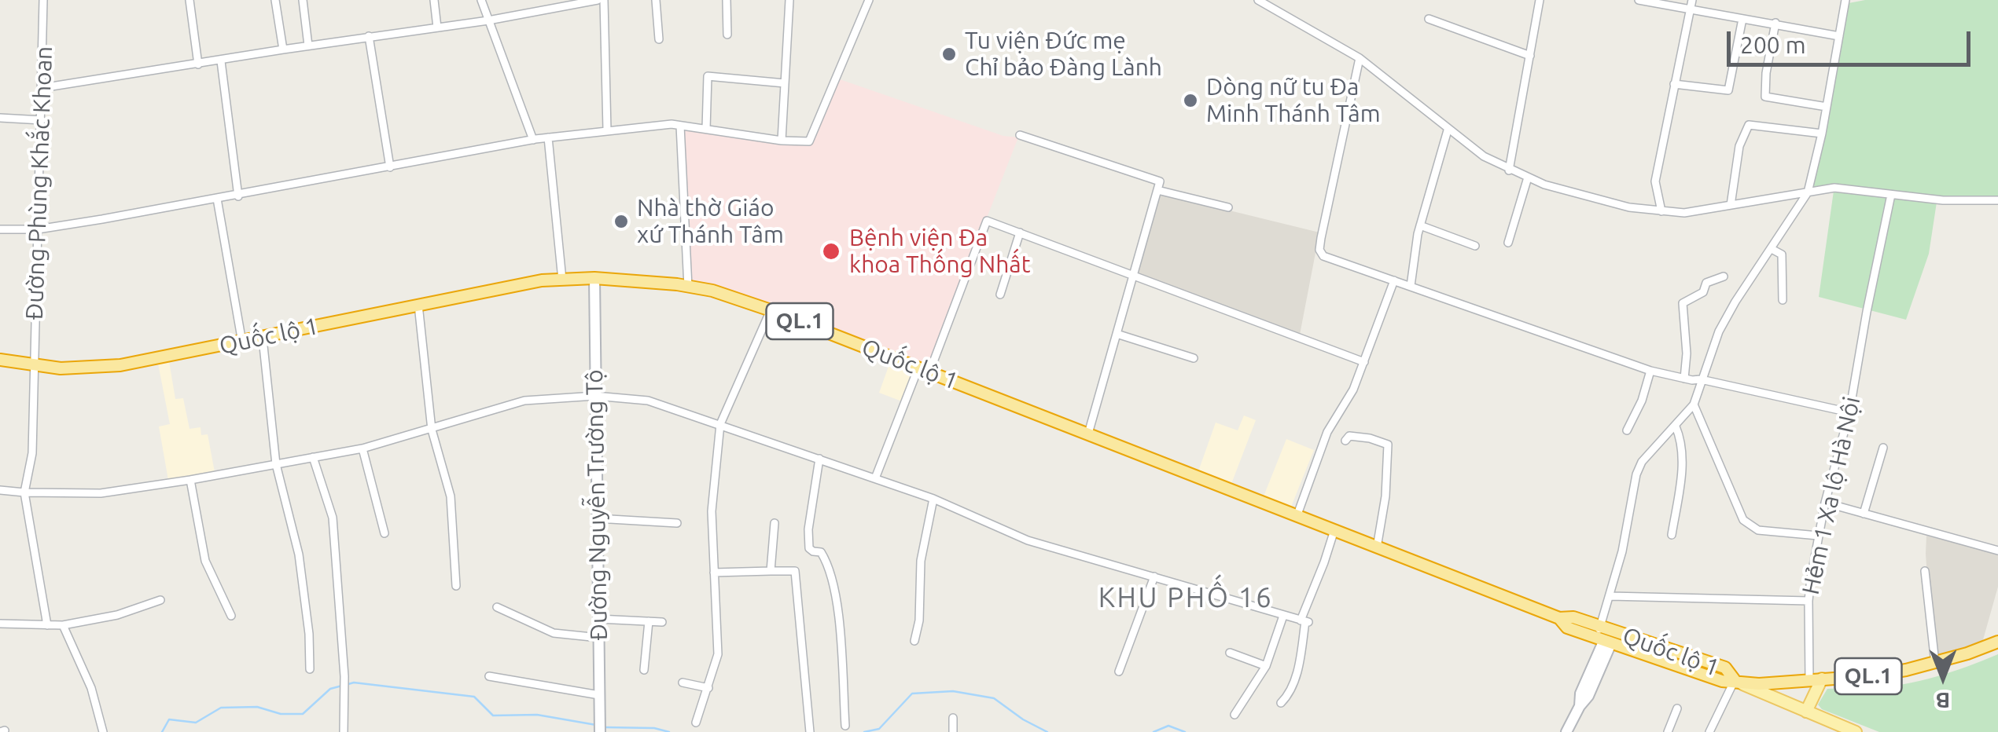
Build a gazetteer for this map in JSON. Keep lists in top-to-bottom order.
{
  "streets": {
    "highway": ["QL.1", "Quốc lộ 1"],
    "main road": ["Đường Nguyễn Trường Tộ"],
    "street": ["Đường Phùng Khắc Khoan", "Hẻm 1 Xa lộ Hà Nội"]
  },
  "crossings": [
    ["Đường Phùng Khắc Khoan", "Quốc lộ 1"],
    ["QL.1", "Quốc lộ 1"],
    ["QL.1", "Hẻm 1 Xa lộ Hà Nội"],
    ["Quốc lộ 1", "Đường Nguyễn Trường Tộ"]
  ],
  "districts": ["KHU PHỐ 16"],
  "places": [
    "Tu viện Đức mẹ Chỉ bảo Đàng Lành",
    "Dòng nữ tu Đa Minh Thánh Tâm",
    "Nhà thờ Giáo xứ Thánh Tâm",
    "Bệnh viện Đa khoa Thống Nhất"
  ],
  "scale_bar": "200 m",
  "north": "bottom"
}
